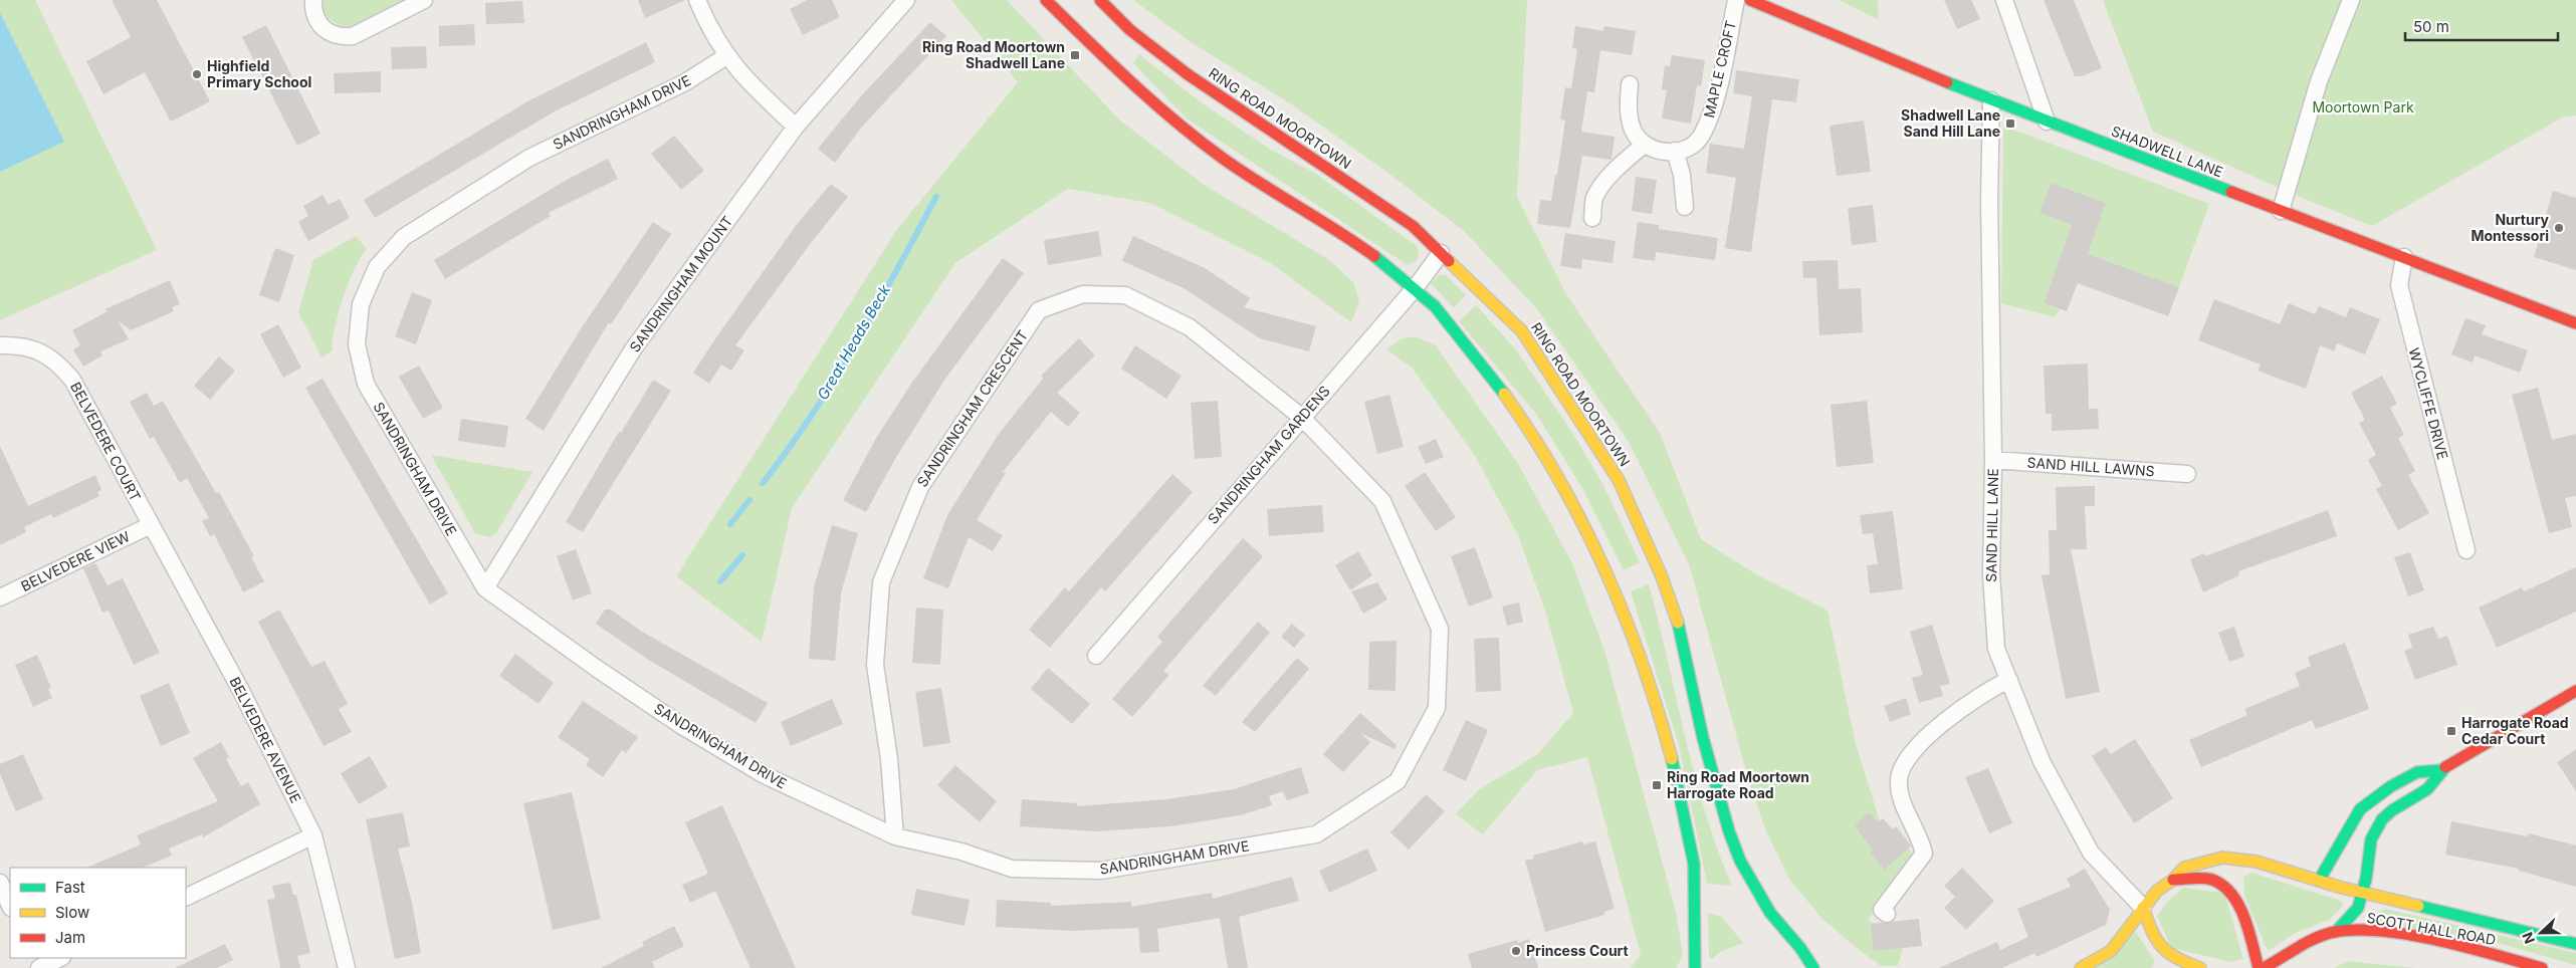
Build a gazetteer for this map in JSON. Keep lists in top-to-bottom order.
{
  "streets": {
    "main road": ["RING ROAD MOORTOWN", "SHADWELL LANE", "SCOTT HALL ROAD"],
    "street": [
      "MAPLE CROFT",
      "SANDRINGHAM DRIVE",
      "SANDRINGHAM MOUNT",
      "WYCLIFFE DRIVE",
      "SANDRINGHAM CRESCENT",
      "BELVEDERE COURT",
      "SANDRINGHAM GARDENS",
      "SAND HILL LAWNS",
      "SAND HILL LANE",
      "BELVEDERE VIEW",
      "BELVEDERE AVENUE"
    ]
  },
  "crossings": [
    ["SANDRINGHAM DRIVE", "SANDRINGHAM MOUNT"],
    ["SANDRINGHAM DRIVE", "SANDRINGHAM CRESCENT"],
    ["SANDRINGHAM DRIVE", "SANDRINGHAM GARDENS"],
    ["RING ROAD MOORTOWN", "SANDRINGHAM GARDENS"],
    ["SHADWELL LANE", "WYCLIFFE DRIVE"],
    ["SHADWELL LANE", "SAND HILL LANE"],
    ["SANDRINGHAM CRESCENT", "SANDRINGHAM GARDENS"],
    ["BELVEDERE COURT", "BELVEDERE VIEW"],
    ["BELVEDERE COURT", "BELVEDERE AVENUE"],
    ["SAND HILL LAWNS", "SAND HILL LANE"],
    ["SAND HILL LANE", "SCOTT HALL ROAD"],
    ["BELVEDERE VIEW", "BELVEDERE AVENUE"]
  ],
  "water": ["Great Heads Beck"],
  "parks": ["Moortown Park"],
  "places": {
    "transit": [
      "Ring Road Moortown Shadwell Lane",
      "Shadwell Lane Sand Hill Lane",
      "Harrogate Road Cedar Court",
      "Ring Road Moortown Harrogate Road"
    ],
    "other": ["Highfield Primary School", "Nurtury Montessori", "Princess Court"]
  },
  "legend": ["Fast", "Slow", "Jam"],
  "scale_bar": "50 m",
  "north": "left"
}
